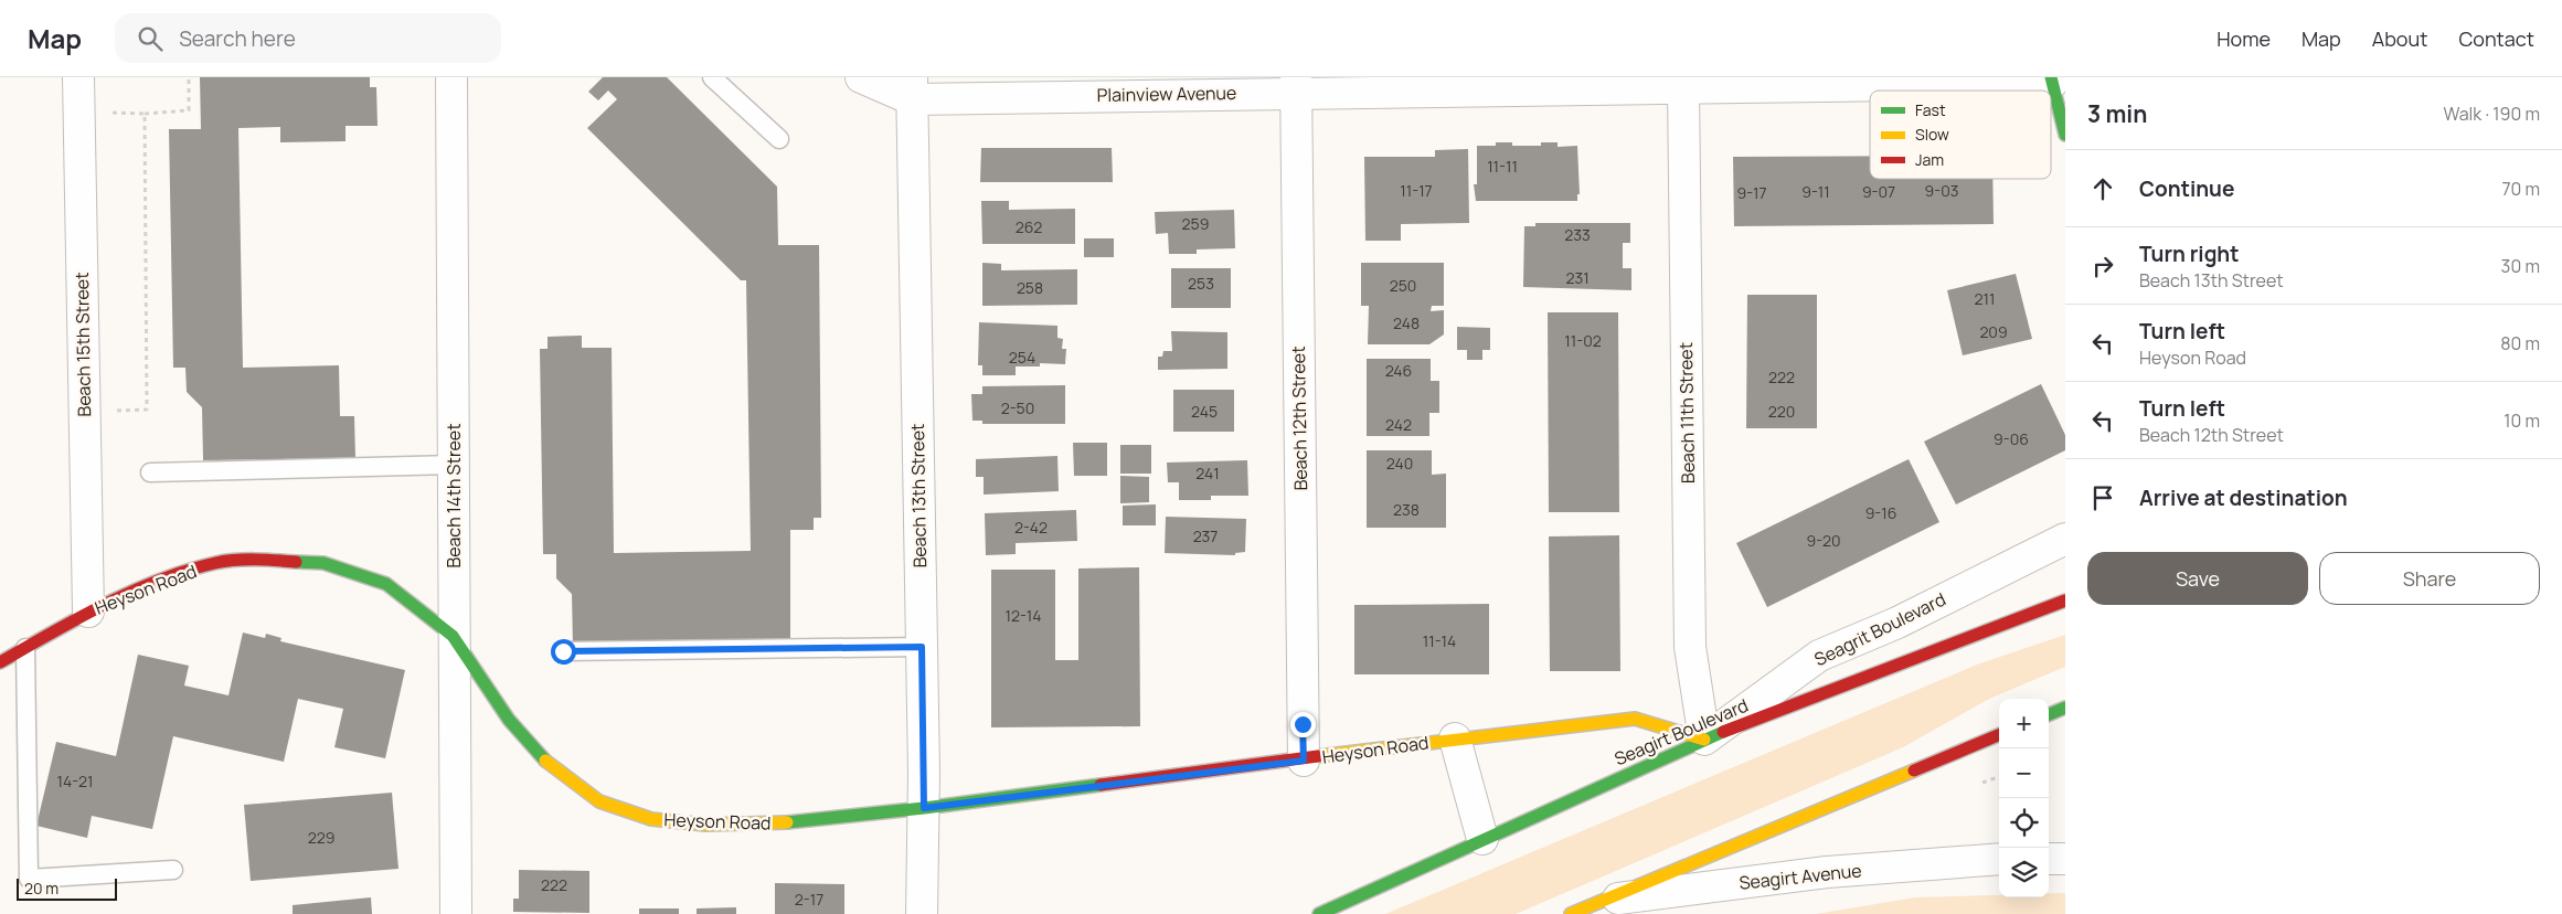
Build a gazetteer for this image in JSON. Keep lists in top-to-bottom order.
{
  "streets": {
    "street": [
      "Plainview Avenue",
      "Beach 15th Street",
      "Beach 11th Street",
      "Beach 12th Street",
      "Beach 14th Street",
      "Beach 13th Street",
      "Heyson Road",
      "Seagrit Boulevard",
      "Seagirt Boulevard",
      "Seagirt Avenue"
    ]
  },
  "crossings": [
    ["Plainview Avenue", "Beach 11th Street"],
    ["Plainview Avenue", "Beach 12th Street"],
    ["Plainview Avenue", "Beach 13th Street"],
    ["Beach 15th Street", "Heyson Road"],
    ["Beach 11th Street", "Heyson Road"],
    ["Beach 11th Street", "Seagrit Boulevard"],
    ["Beach 11th Street", "Seagirt Boulevard"],
    ["Beach 12th Street", "Heyson Road"],
    ["Beach 14th Street", "Heyson Road"],
    ["Beach 13th Street", "Heyson Road"],
    ["Heyson Road", "Seagrit Boulevard"],
    ["Heyson Road", "Seagirt Boulevard"],
    ["Seagrit Boulevard", "Seagirt Boulevard"]
  ],
  "house_numbers": [
    "11-11",
    "11-17",
    "9-03",
    "9-11",
    "9-07",
    "9-17",
    "259",
    "262",
    "233",
    "231",
    "253",
    "250",
    "258",
    "211",
    "248",
    "209",
    "11-02",
    "254",
    "246",
    "222",
    "2-50",
    "245",
    "220",
    "242",
    "9-06",
    "240",
    "241",
    "238",
    "9-16",
    "2-42",
    "237",
    "9-20",
    "12-14",
    "11-14",
    "14-21",
    "229",
    "222",
    "2-17"
  ],
  "legend": ["Fast", "Slow", "Jam"],
  "scale_bar": "20 m",
  "page": {
    "header": "Map",
    "search": "Search here",
    "nav": [
      "Home",
      "Map",
      "About",
      "Contact"
    ],
    "heading": ["3 min", "Walk · 190 m"],
    "list": [
      ["Continue", "70 m"],
      ["Turn right", "Beach 13th Street", "30 m"],
      ["Turn left", "Heyson Road", "80 m"],
      ["Turn left", "Beach 12th Street", "10 m"],
      "Arrive at destination"
    ],
    "buttons": ["Save", "Share"],
    "map_buttons": ["+", "−"],
    "scale": "20 m"
  }
}
